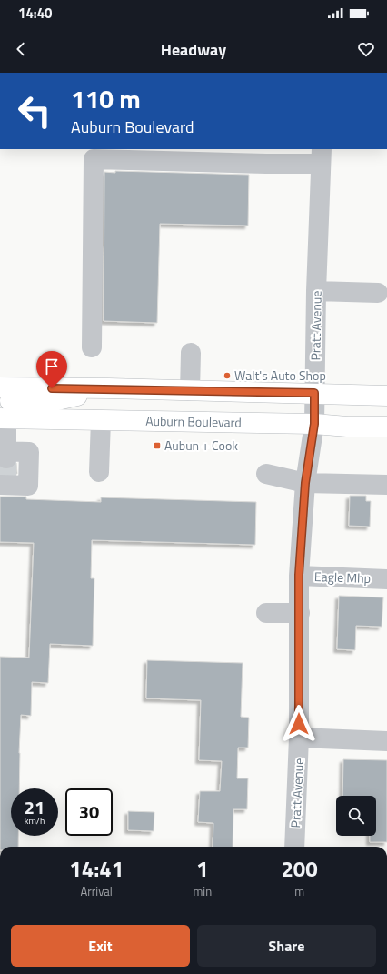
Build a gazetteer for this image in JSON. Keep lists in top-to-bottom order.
{
  "streets": {
    "main road": ["Auburn Boulevard"],
    "street": ["Pratt Avenue", "Eagle Mhp"]
  },
  "crossings": [
    ["Pratt Avenue", "Auburn Boulevard"],
    ["Pratt Avenue", "Eagle Mhp"]
  ],
  "places": {
    "other": ["Walt's Auto Shop"],
    "transit": ["Aubun + Cook"]
  },
  "page": {
    "status": "14:40",
    "header": "Headway",
    "turn": ["110 m", "Auburn Boulevard"],
    "speed": "21 km/h",
    "limit": "30",
    "eta": [
      "14:41",
      "Arrival",
      "1",
      "min",
      "200",
      "m"
    ],
    "buttons": ["Exit", "Share"]
  }
}
